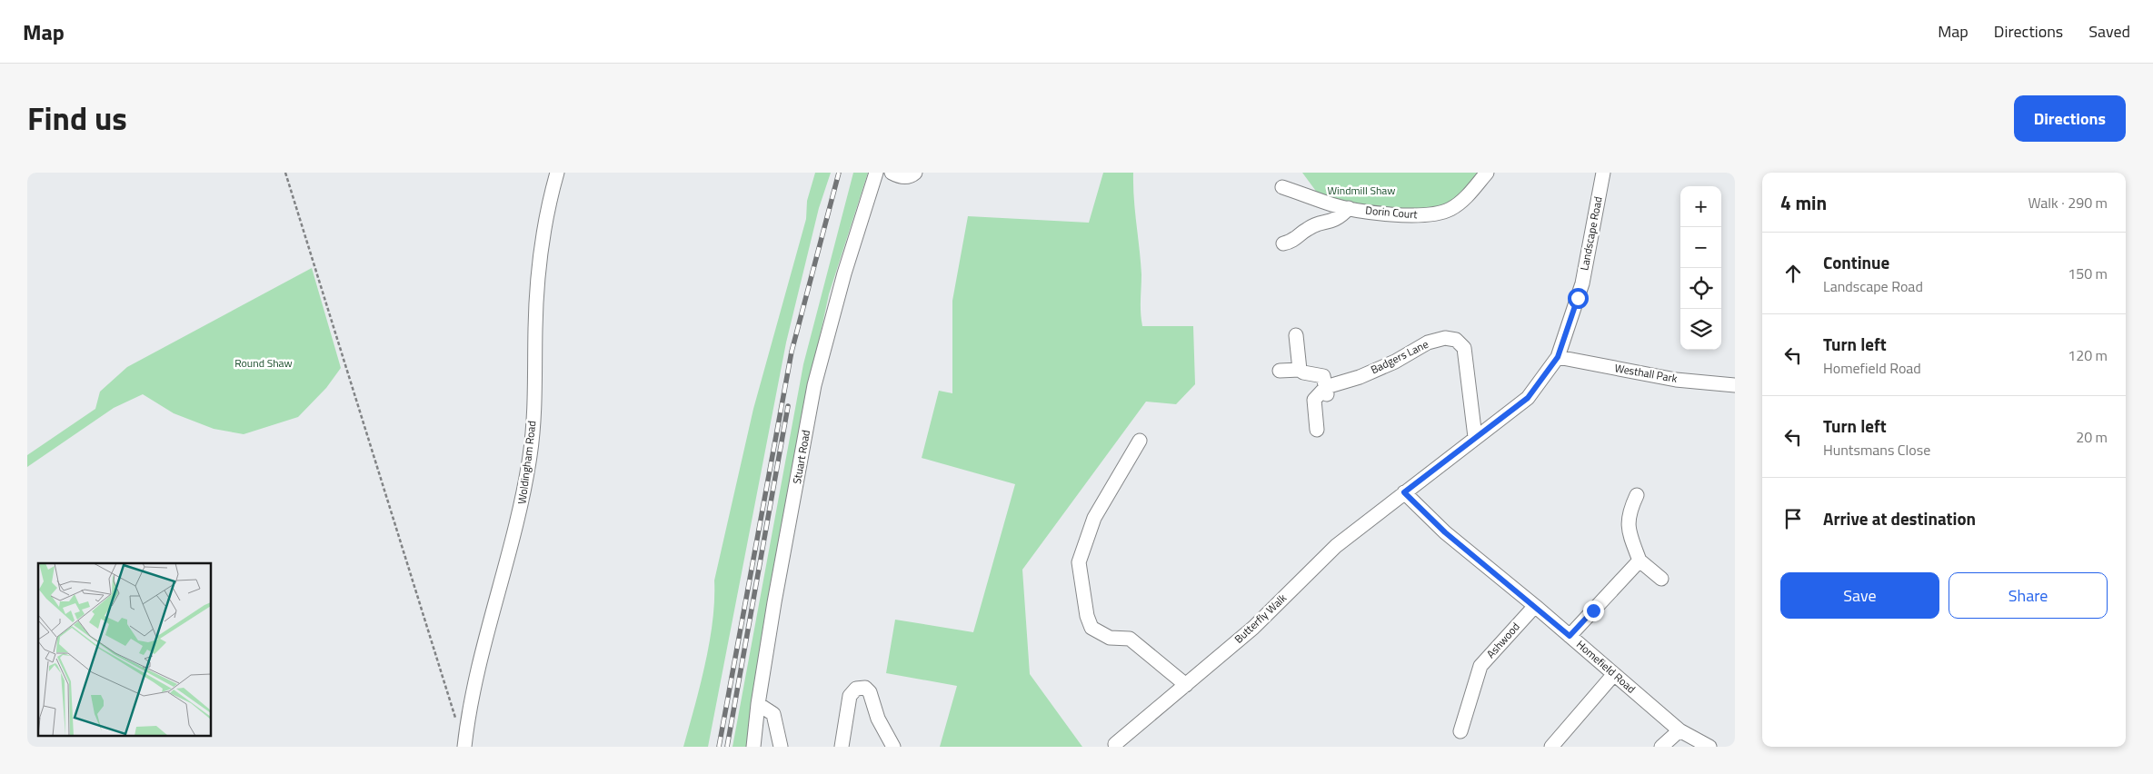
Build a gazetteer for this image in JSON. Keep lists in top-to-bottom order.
{
  "streets": {
    "street": [
      "Dorin Court",
      "Landscape Road",
      "Badgers Lane",
      "Westhall Park",
      "Stuart Road",
      "Woldingham Road",
      "Butterfly Walk",
      "Ashwood",
      "Homefield Road"
    ]
  },
  "crossings": [
    ["Landscape Road", "Badgers Lane"],
    ["Landscape Road", "Westhall Park"],
    ["Landscape Road", "Butterfly Walk"],
    ["Landscape Road", "Homefield Road"],
    ["Butterfly Walk", "Homefield Road"],
    ["Ashwood", "Homefield Road"]
  ],
  "parks": ["Windmill Shaw", "Round Shaw"],
  "page": {
    "header": "Map",
    "nav": ["Map", "Directions", "Saved"],
    "title": "Find us",
    "buttons": [
      "Directions",
      ["Save", "Share"]
    ],
    "heading": ["4 min", "Walk · 290 m"],
    "map_buttons": ["+", "−"],
    "list": [
      ["Continue", "Landscape Road", "150 m"],
      ["Turn left", "Homefield Road", "120 m"],
      ["Turn left", "Huntsmans Close", "20 m"],
      "Arrive at destination"
    ]
  }
}
